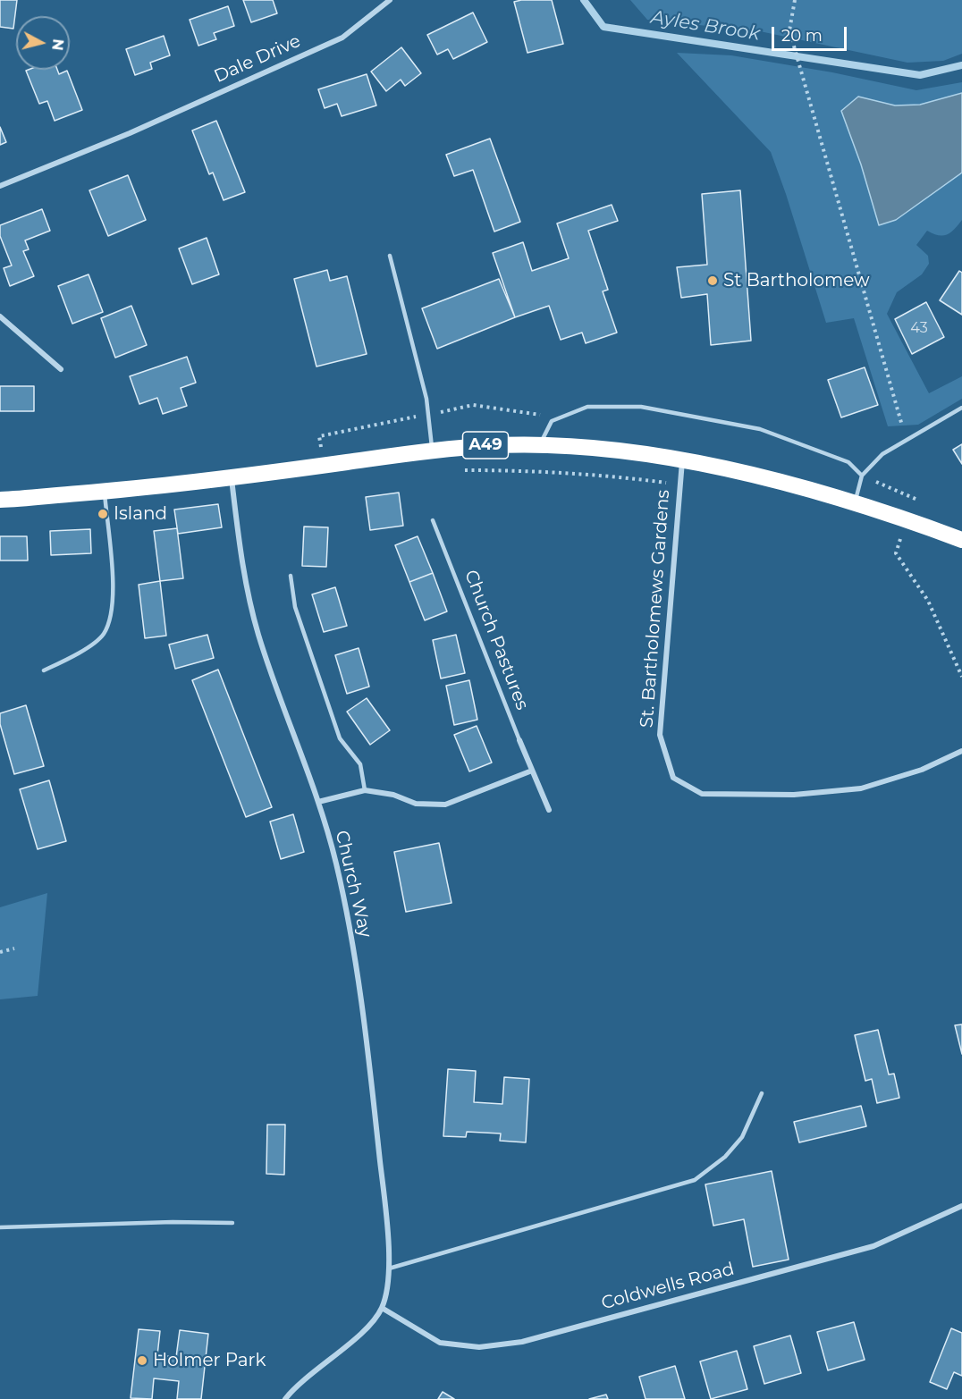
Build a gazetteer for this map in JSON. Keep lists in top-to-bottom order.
{
  "streets": {
    "highway": ["A49"],
    "street": [
      "Dale Drive",
      "St. Bartholomews Gardens",
      "Church Pastures",
      "Church Way",
      "Coldwells Road"
    ]
  },
  "crossings": [
    ["A49", "St. Bartholomews Gardens"],
    ["A49", "Church Way"],
    ["Church Way", "Coldwells Road"]
  ],
  "water": ["Ayles Brook"],
  "places": ["St Bartholomew", "Island", "Holmer Park"],
  "house_numbers": ["43"],
  "scale_bar": "20 m",
  "north": "right"
}
